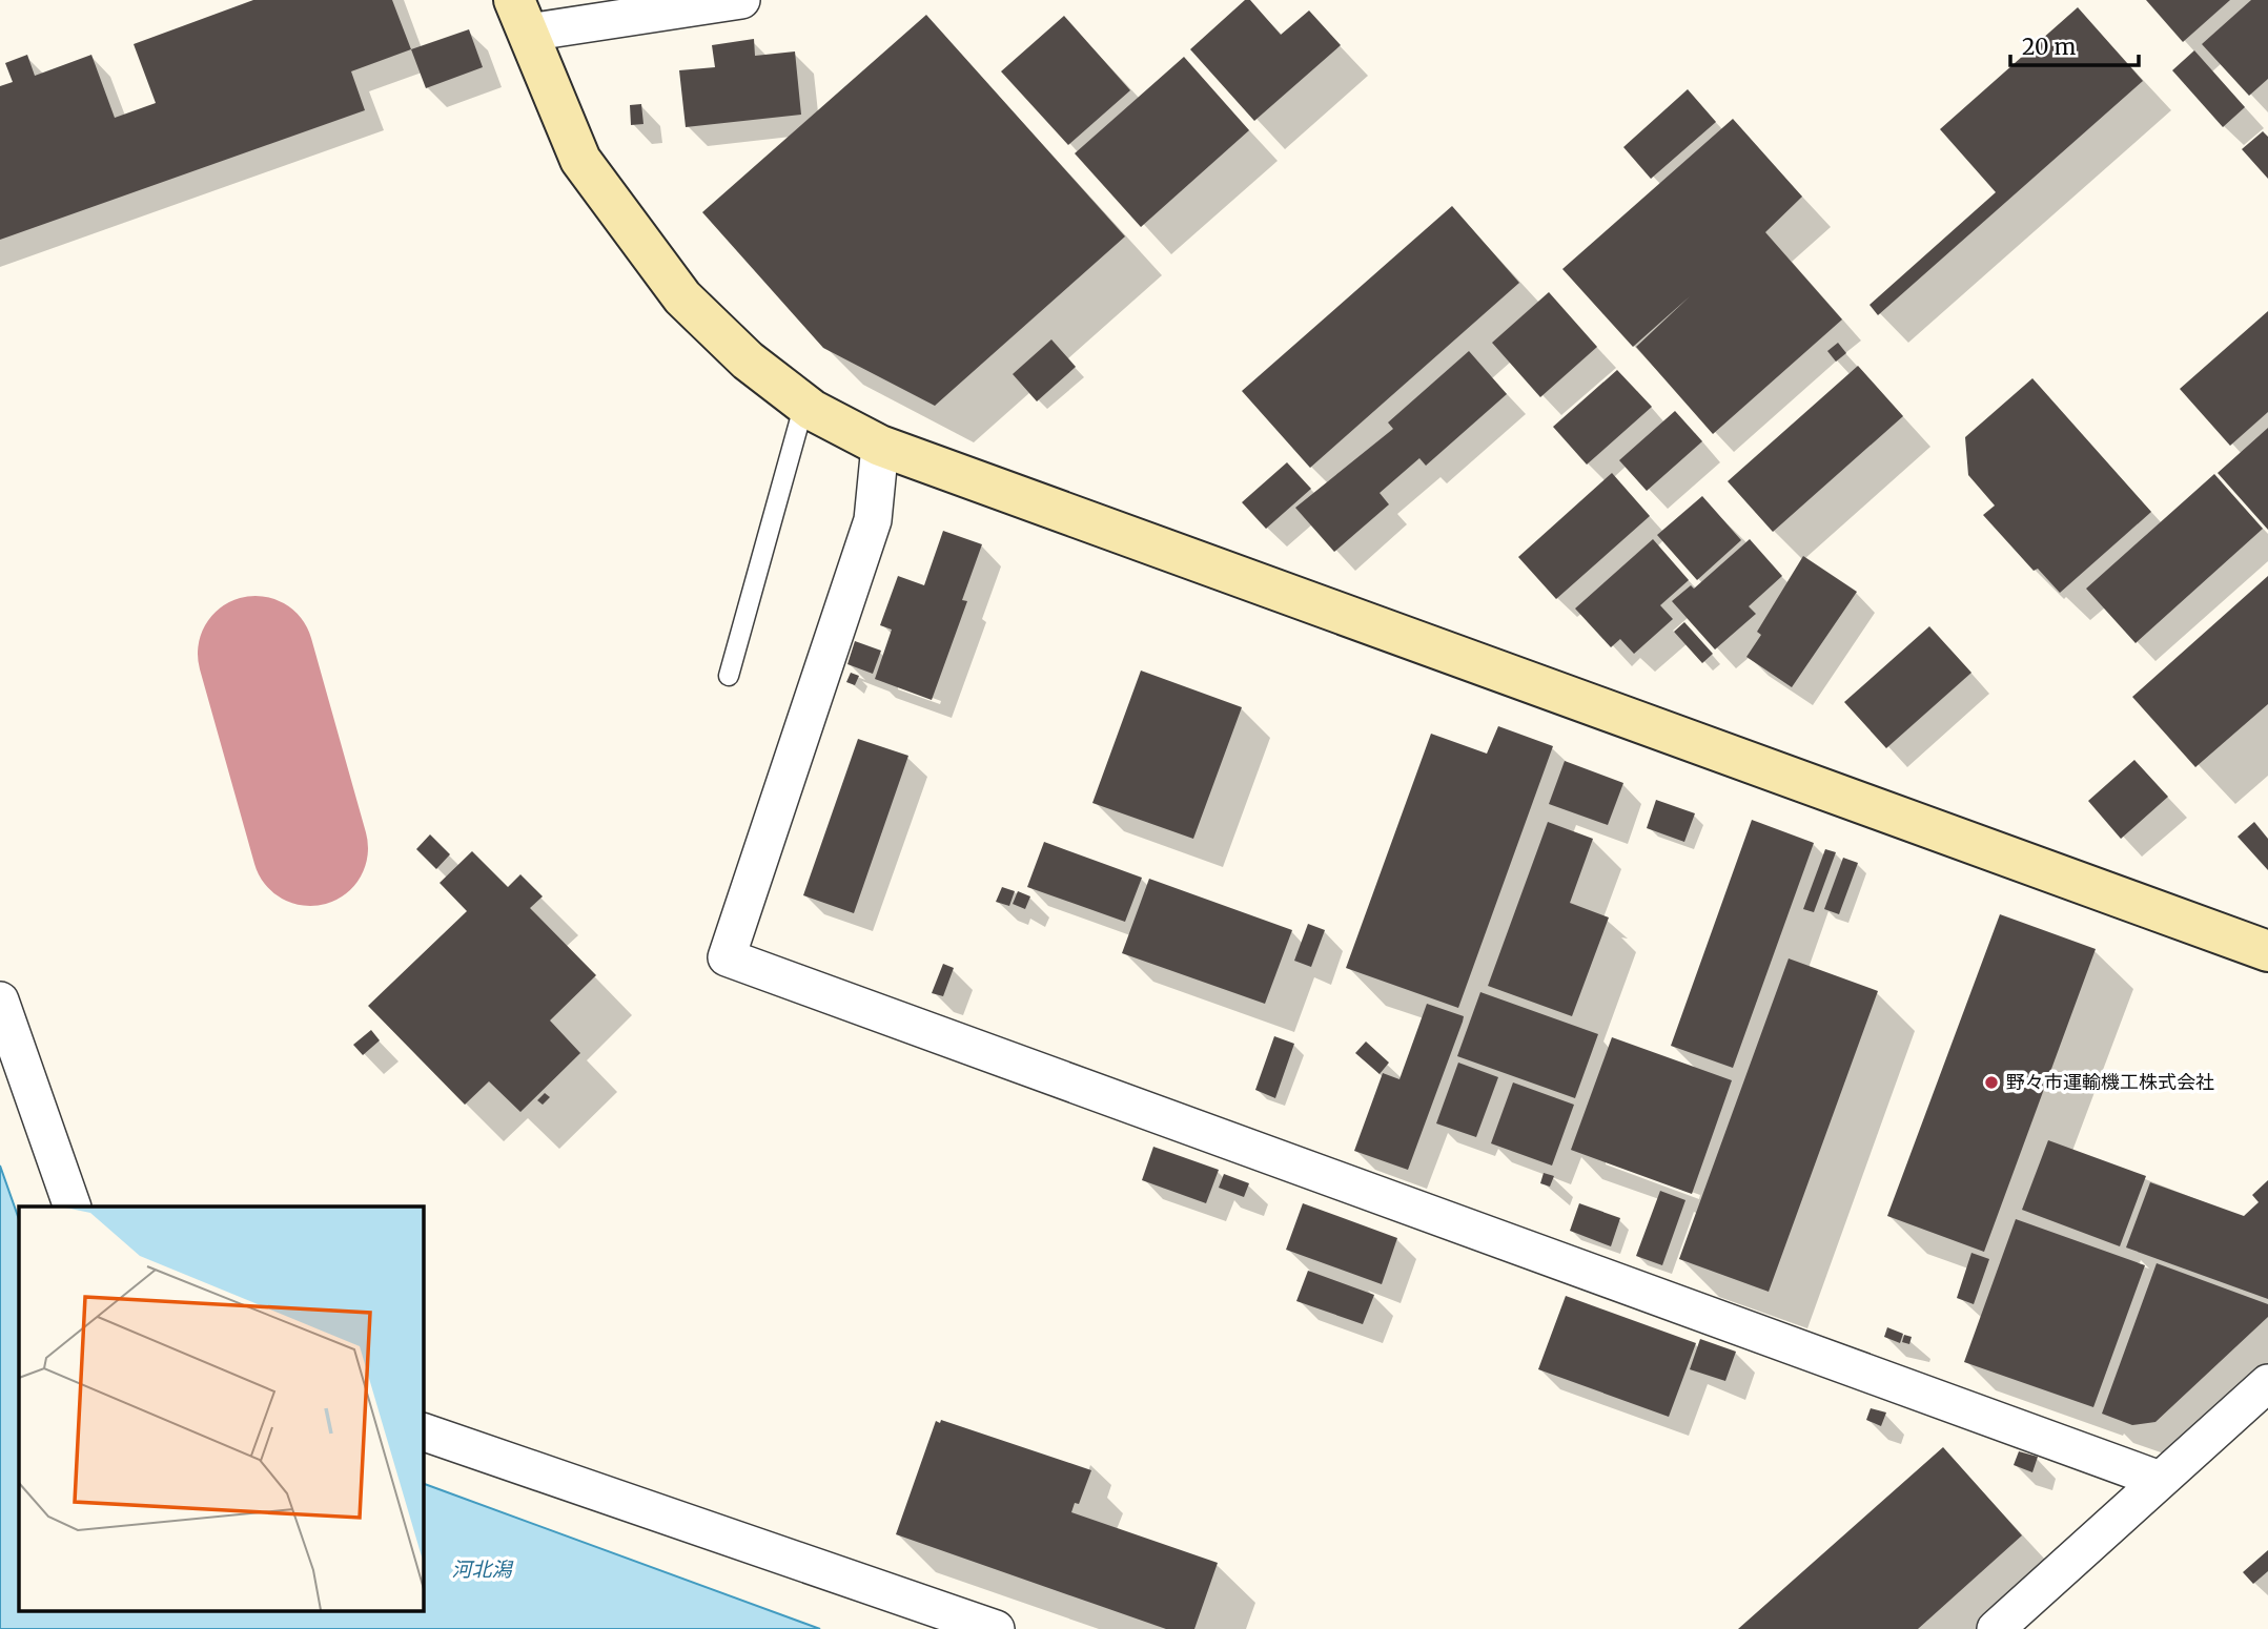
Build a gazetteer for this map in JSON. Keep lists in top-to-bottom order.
{
  "water": ["河北潟"],
  "places": ["野々市運輸機工株式会社"],
  "scale_bar": "20 m"
}
